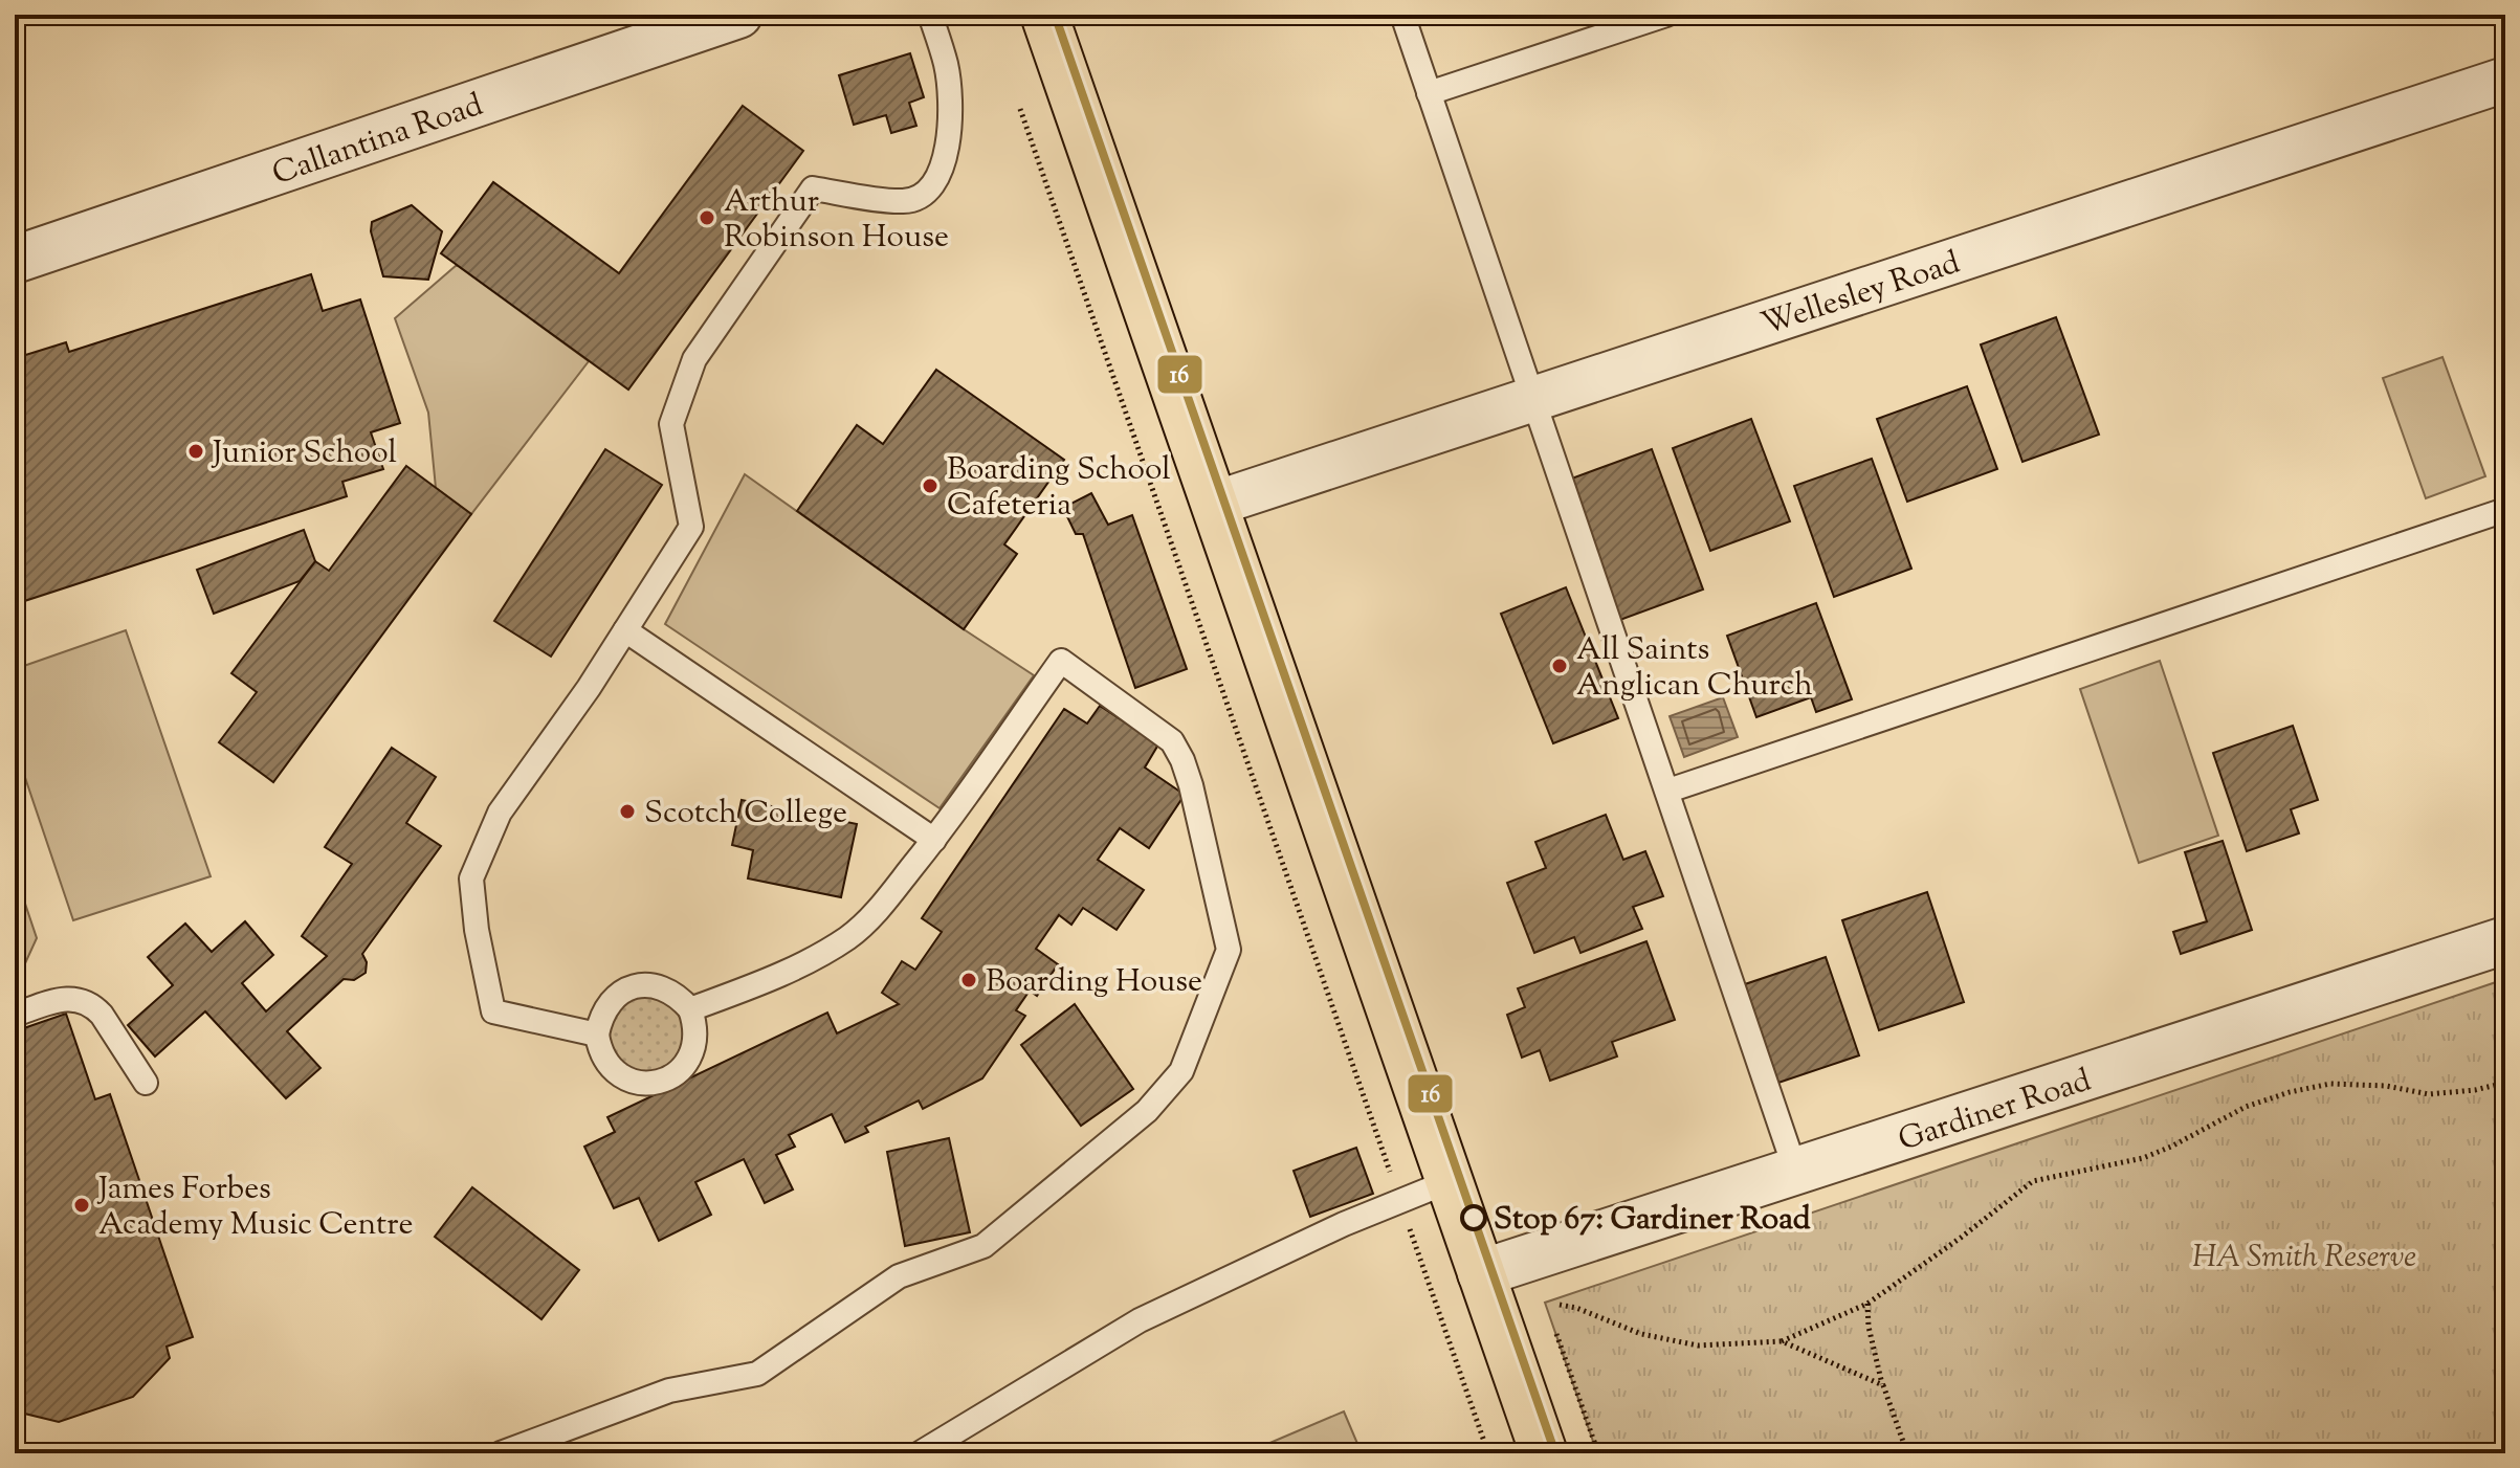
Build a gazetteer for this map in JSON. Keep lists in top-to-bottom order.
{
  "streets": {
    "street": ["Callantina Road", "Wellesley Road", "Gardiner Road"]
  },
  "parks": ["HA Smith Reserve"],
  "places": [
    "Arthur Robinson House",
    "Junior School",
    "Boarding School Cafeteria",
    "All Saints Anglican Church",
    "Scotch College",
    "Boarding House",
    "James Forbes Academy Music Centre",
    "Stop 67: Gardiner Road"
  ],
  "lines": ["transit line 16"]
}
